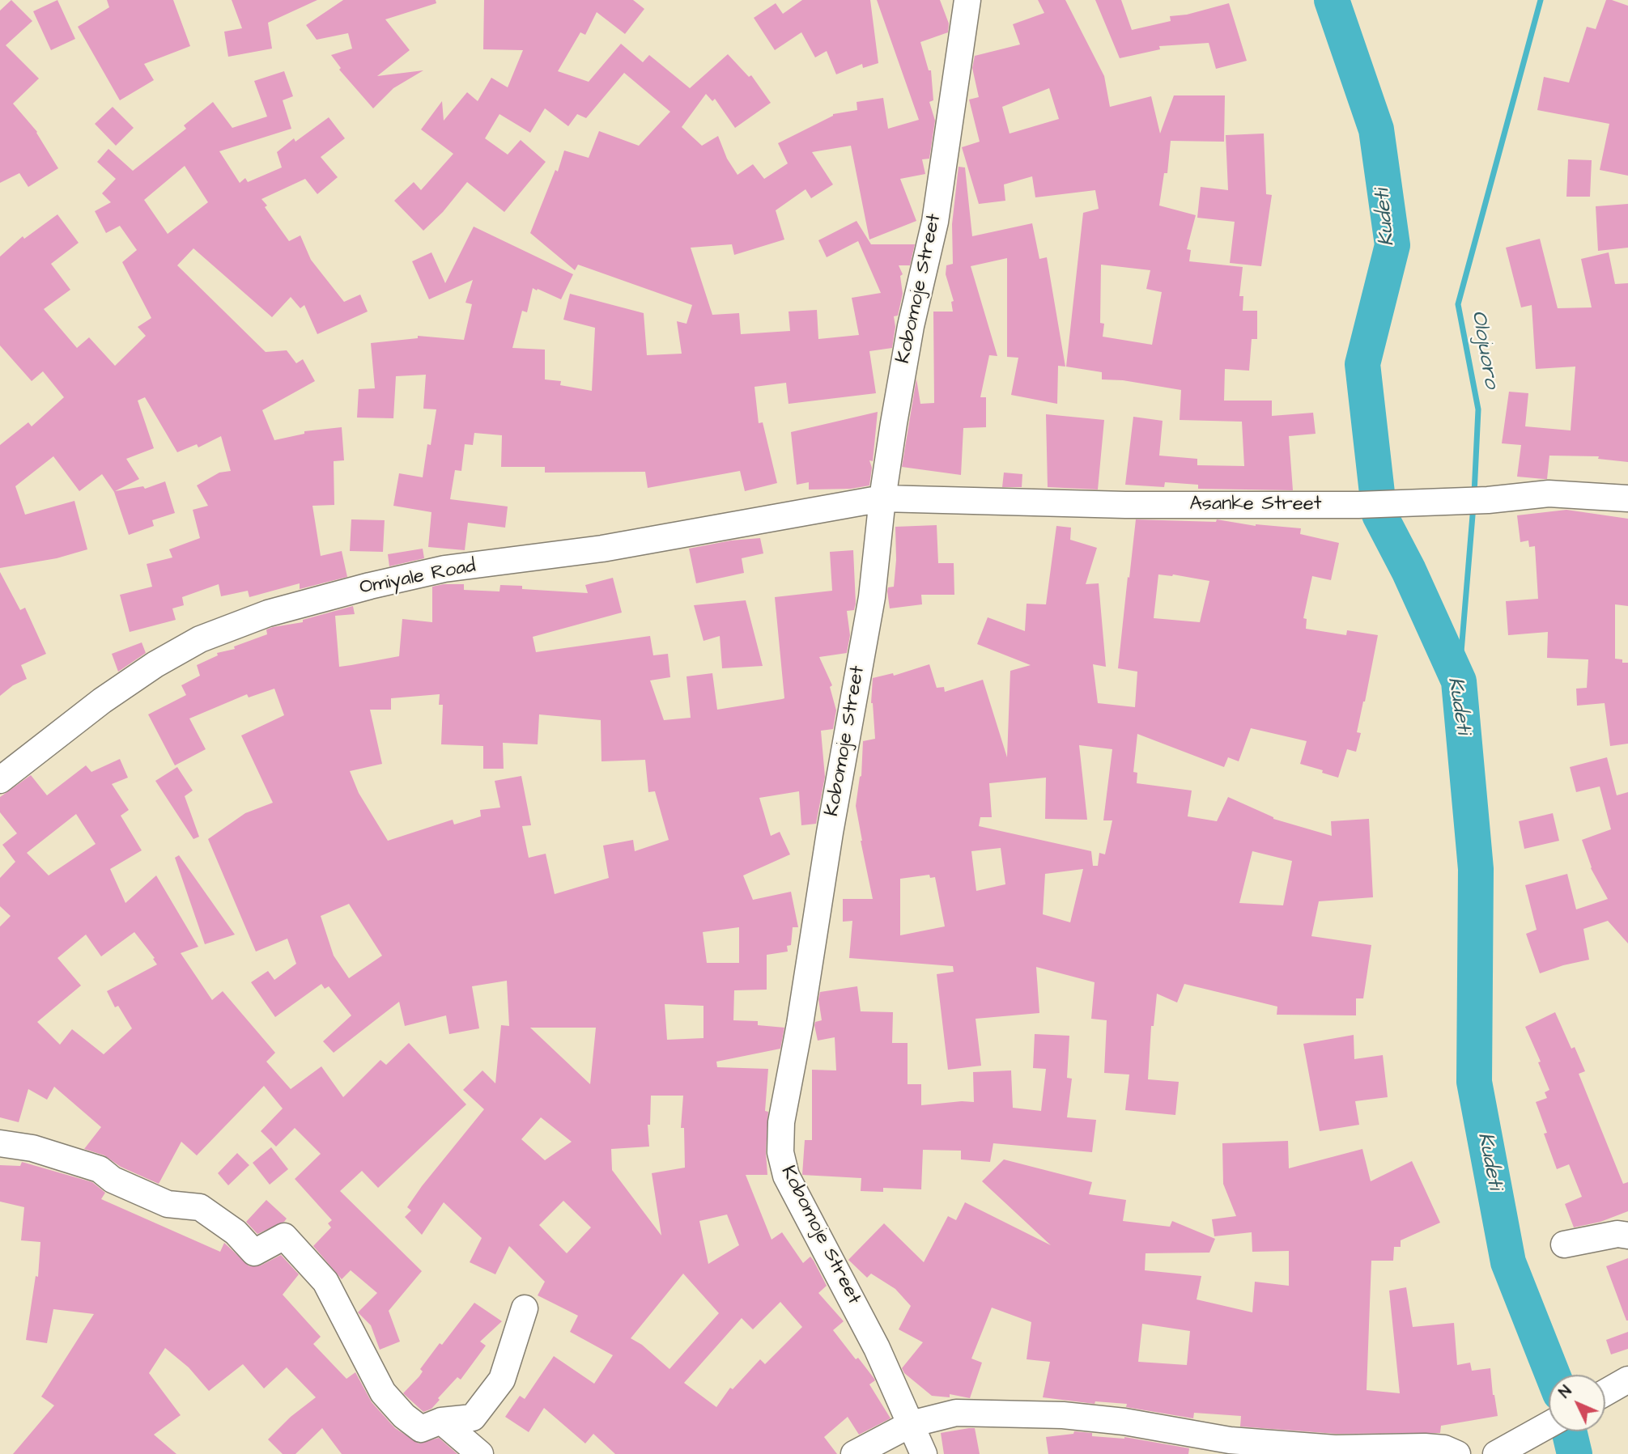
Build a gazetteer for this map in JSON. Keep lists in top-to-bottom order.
{
  "streets": {
    "street": ["Kobomoje Street", "Asanke Street", "Omiyale Road"]
  },
  "crossings": [
    ["Kobomoje Street", "Asanke Street"],
    ["Kobomoje Street", "Omiyale Road"],
    ["Asanke Street", "Omiyale Road"]
  ],
  "water": ["Kudeti", "Olojuoro"],
  "north": "top left"
}
